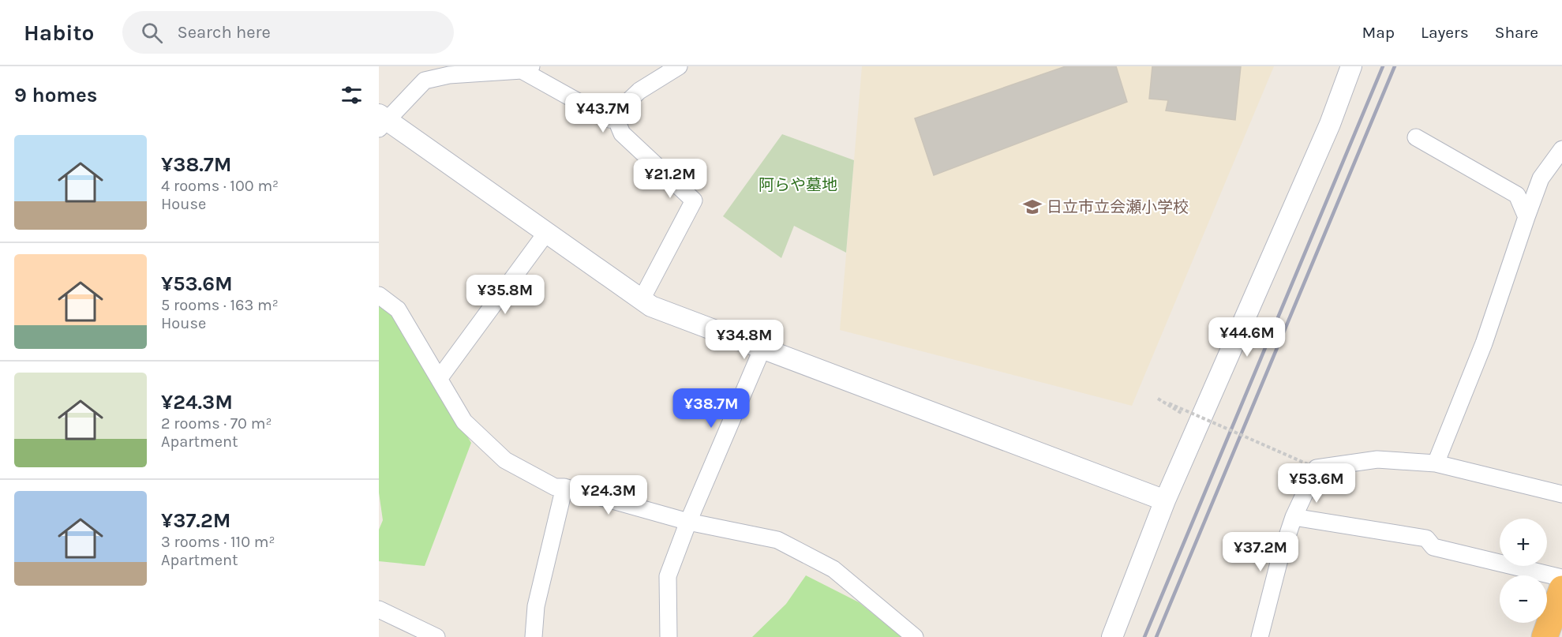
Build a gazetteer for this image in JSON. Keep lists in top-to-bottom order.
{
  "parks": ["阿らや墓地"],
  "places": {
    "school or university": ["日立市立会瀬小学校"]
  },
  "page": {
    "header": "Habito",
    "search": "Search here",
    "nav": ["Map", "Layers", "Share"],
    "heading": "9 homes",
    "price": [
      "¥43.7M",
      "¥21.2M",
      "¥35.8M",
      "¥44.6M",
      "¥34.8M",
      "¥38.7M",
      "¥53.6M",
      "¥24.3M",
      "¥37.2M"
    ],
    "list": [
      {
        "name": "¥38.7M",
        "note": "4 rooms · 100 m² · House"
      },
      {
        "name": "¥53.6M",
        "note": "5 rooms · 163 m² · House"
      },
      {
        "name": "¥24.3M",
        "note": "2 rooms · 70 m² · Apartment"
      },
      {
        "name": "¥37.2M",
        "note": "3 rooms · 110 m² · Apartment"
      }
    ],
    "map_buttons": ["+", "−"]
  }
}
